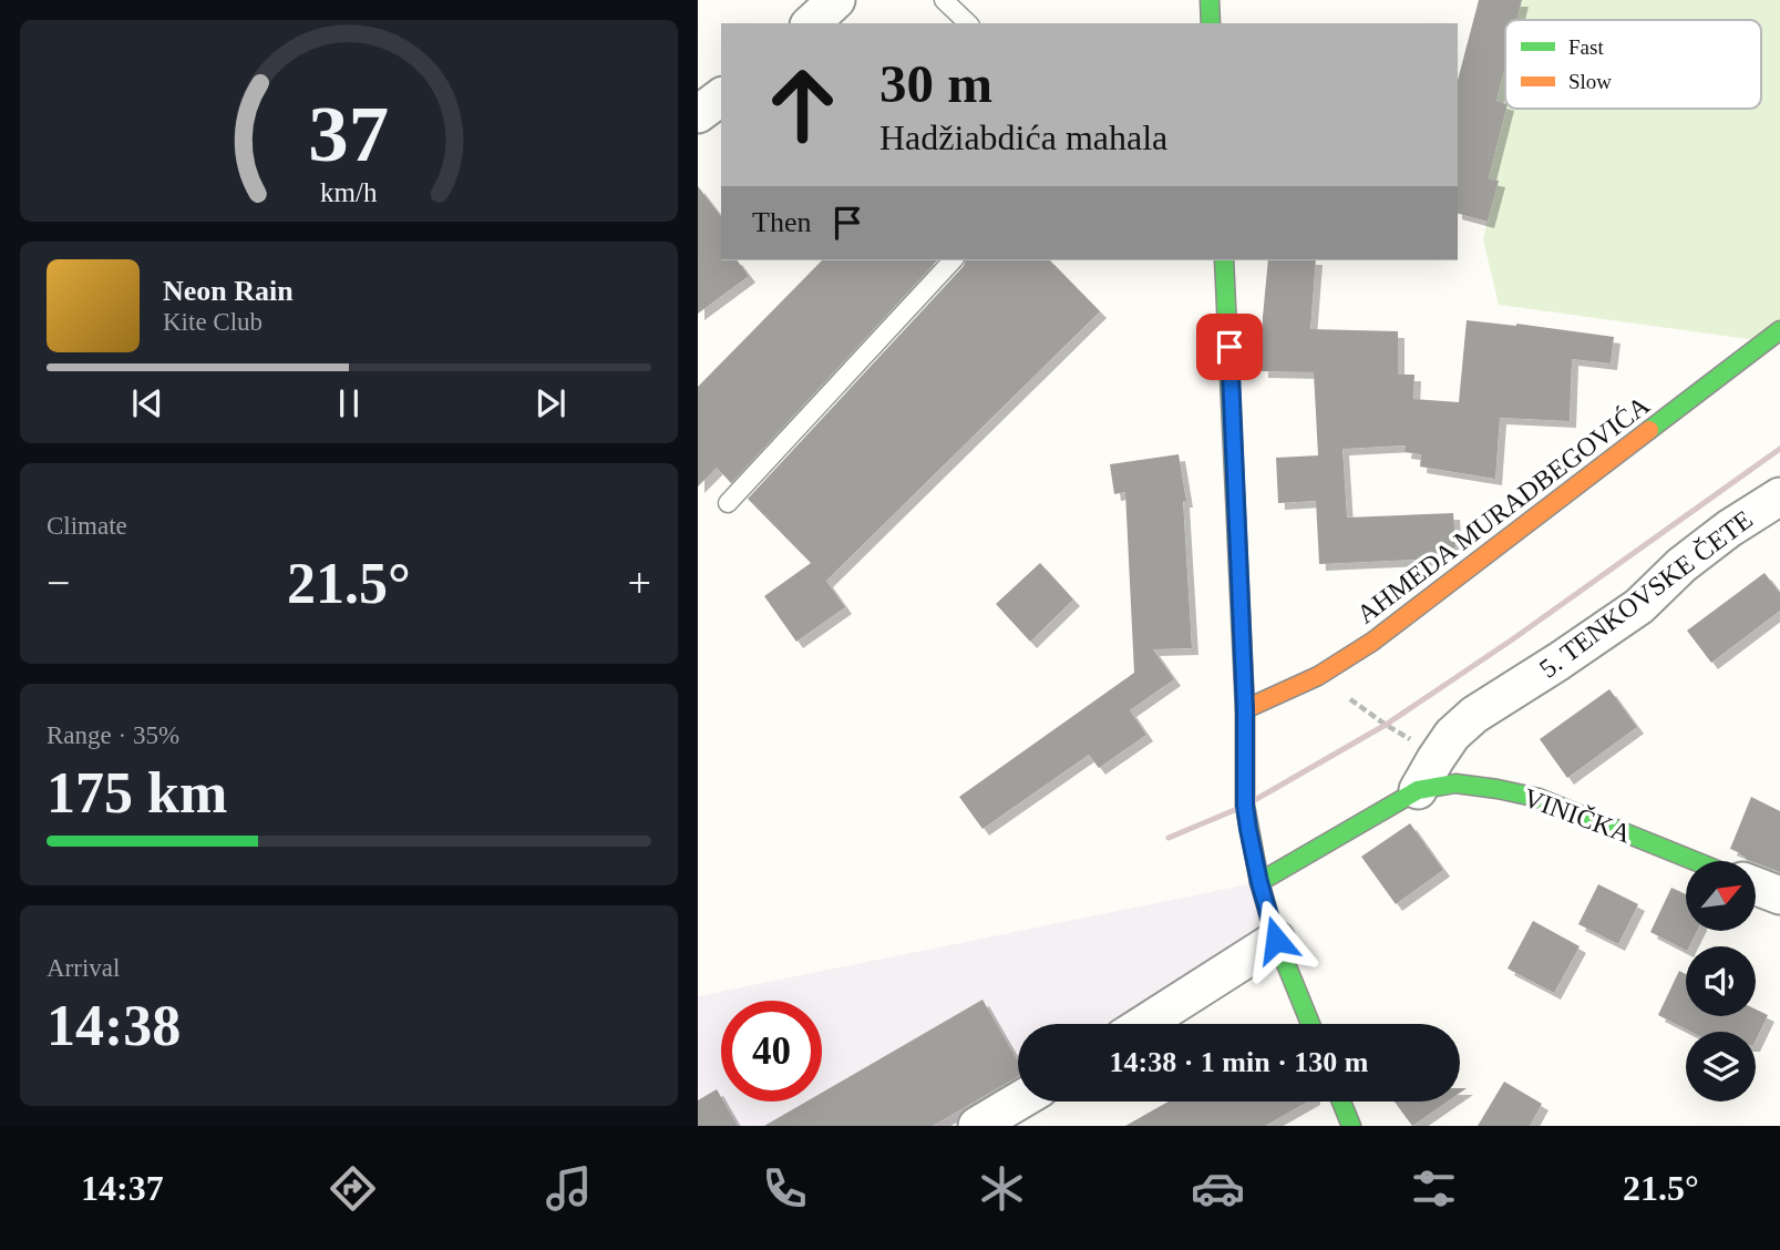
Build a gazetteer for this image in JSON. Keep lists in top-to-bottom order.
{
  "streets": {
    "street": ["AHMEDA MURADBEGOVIĆA", "5. TENKOVSKE ČETE", "VINIČKA"]
  },
  "crossings": [
    ["5. TENKOVSKE ČETE", "VINIČKA"]
  ],
  "legend": ["Fast", "Slow"],
  "north": "top right",
  "page": {
    "turn": ["30 m", "Hadžiabdića mahala"],
    "then": "Then",
    "song": ["Neon Rain", "Kite Club"],
    "tile": [
      "Climate",
      ["Range · 35%", "175 km"],
      ["Arrival", "14:38"]
    ],
    "heat": ["−", "21.5°", "+"],
    "limit": "40",
    "trip": "14:38 · 1 min · 130 m",
    "tabs": ["14:37", "21.5°"],
    "gauge": ["37", "km/h"]
  }
}
